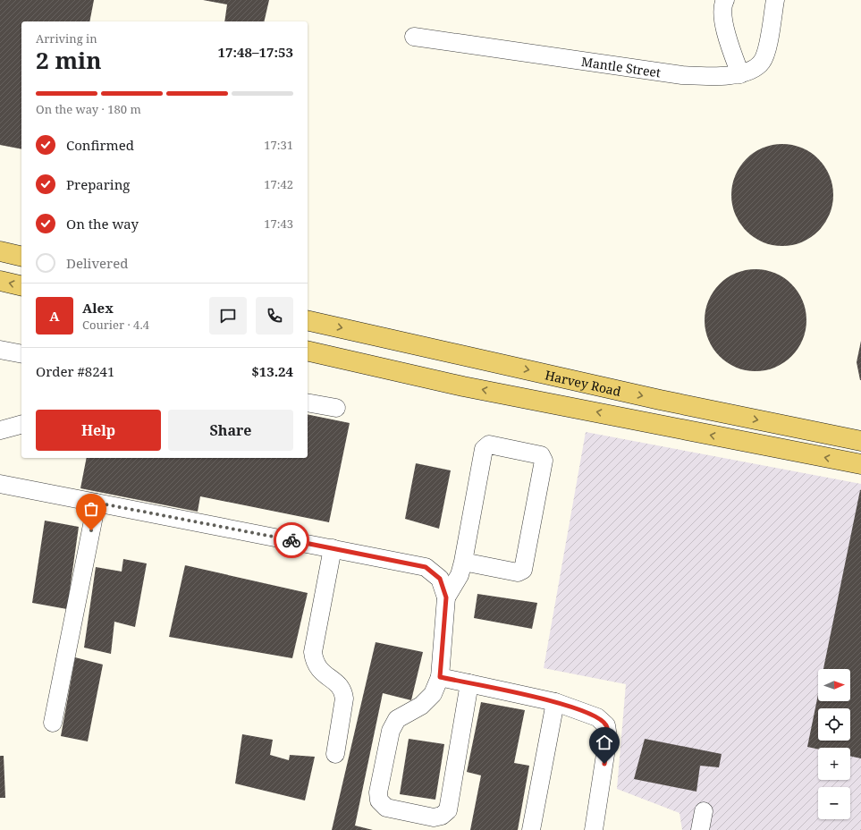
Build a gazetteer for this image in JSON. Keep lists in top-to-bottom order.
{
  "streets": {
    "main road": ["Harvey Road"],
    "lane": ["Mantle Street"]
  },
  "north": "right",
  "page": {
    "heading": ["2 min", "Arriving in", "17:48–17:53"],
    "panel": [
      "Alex",
      "Courier · 4.4",
      "Order #8241",
      "$13.24"
    ],
    "bar": "On the way · 180 m",
    "list": [
      ["Confirmed", "17:31"],
      ["Preparing", "17:42"],
      ["On the way", "17:43"],
      "Delivered"
    ],
    "round": "A",
    "buttons": ["Help", "Share"],
    "map_buttons": ["+", "−"]
  }
}
